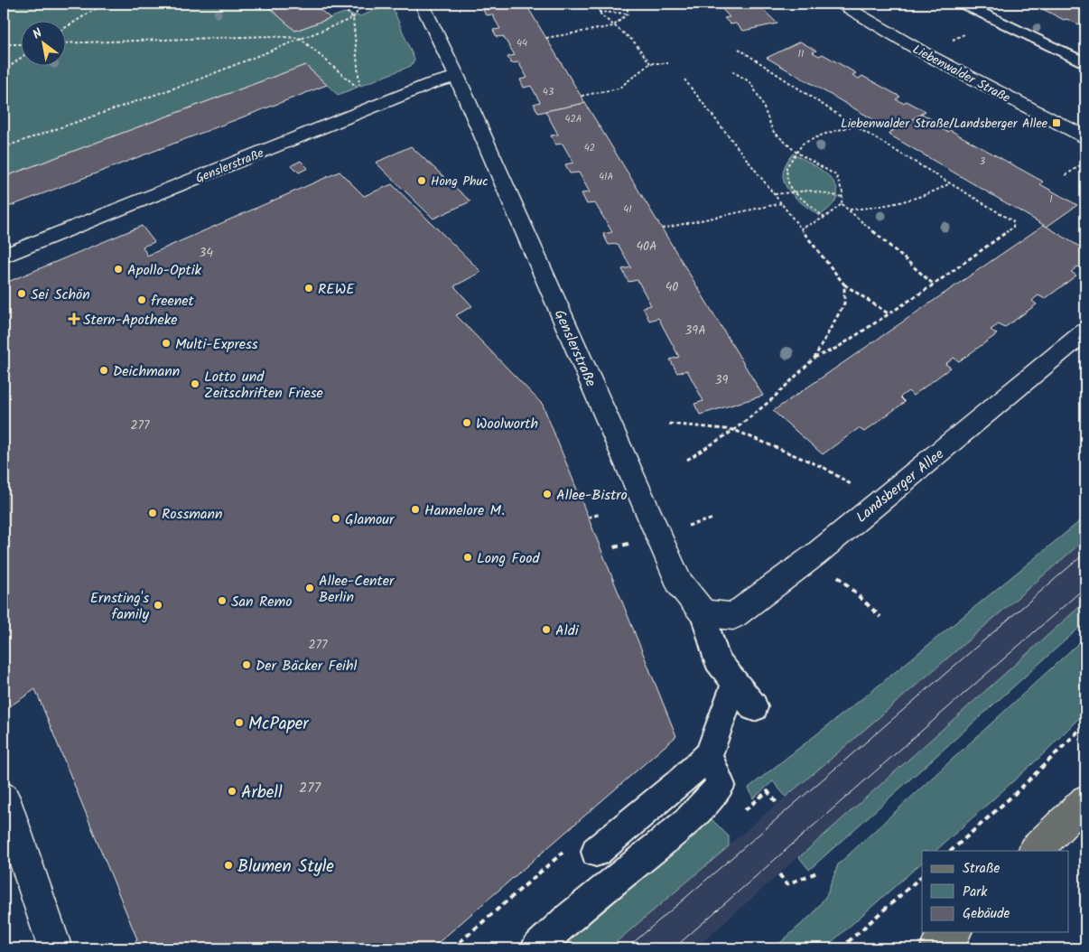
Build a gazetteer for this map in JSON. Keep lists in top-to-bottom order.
{
  "streets": {
    "street": ["Liebenwalder Straße", "Genslerstraße", "Landsberger Allee"]
  },
  "crossings": [
    ["Genslerstraße", "Landsberger Allee"]
  ],
  "places": {
    "transit": ["Liebenwalder Straße/Landsberger Allee"],
    "other": [
      "Hong Phuc",
      "Apollo-Optik",
      "REWE",
      "Sei Schön",
      "freenet",
      "Multi-Express",
      "Deichmann",
      "Lotto und Zeitschriften Friese",
      "Woolworth",
      "Allee-Bistro",
      "Hannelore M.",
      "Rossmann",
      "Glamour",
      "Long Food",
      "Allee-Center Berlin",
      "San Remo",
      "Ernsting's family",
      "Aldi",
      "Der Bäcker Feihl",
      "McPaper",
      "Arbell",
      "Blumen Style"
    ],
    "health": ["Stern-Apotheke"]
  },
  "house_numbers": [
    "44",
    "11",
    "43",
    "42A",
    "42",
    "3",
    "41A",
    "1",
    "41",
    "40A",
    "34",
    "40",
    "39A",
    "39",
    "277",
    "277",
    "277"
  ],
  "legend": ["Straße", "Park", "Gebäude"],
  "north": "top left"
}
